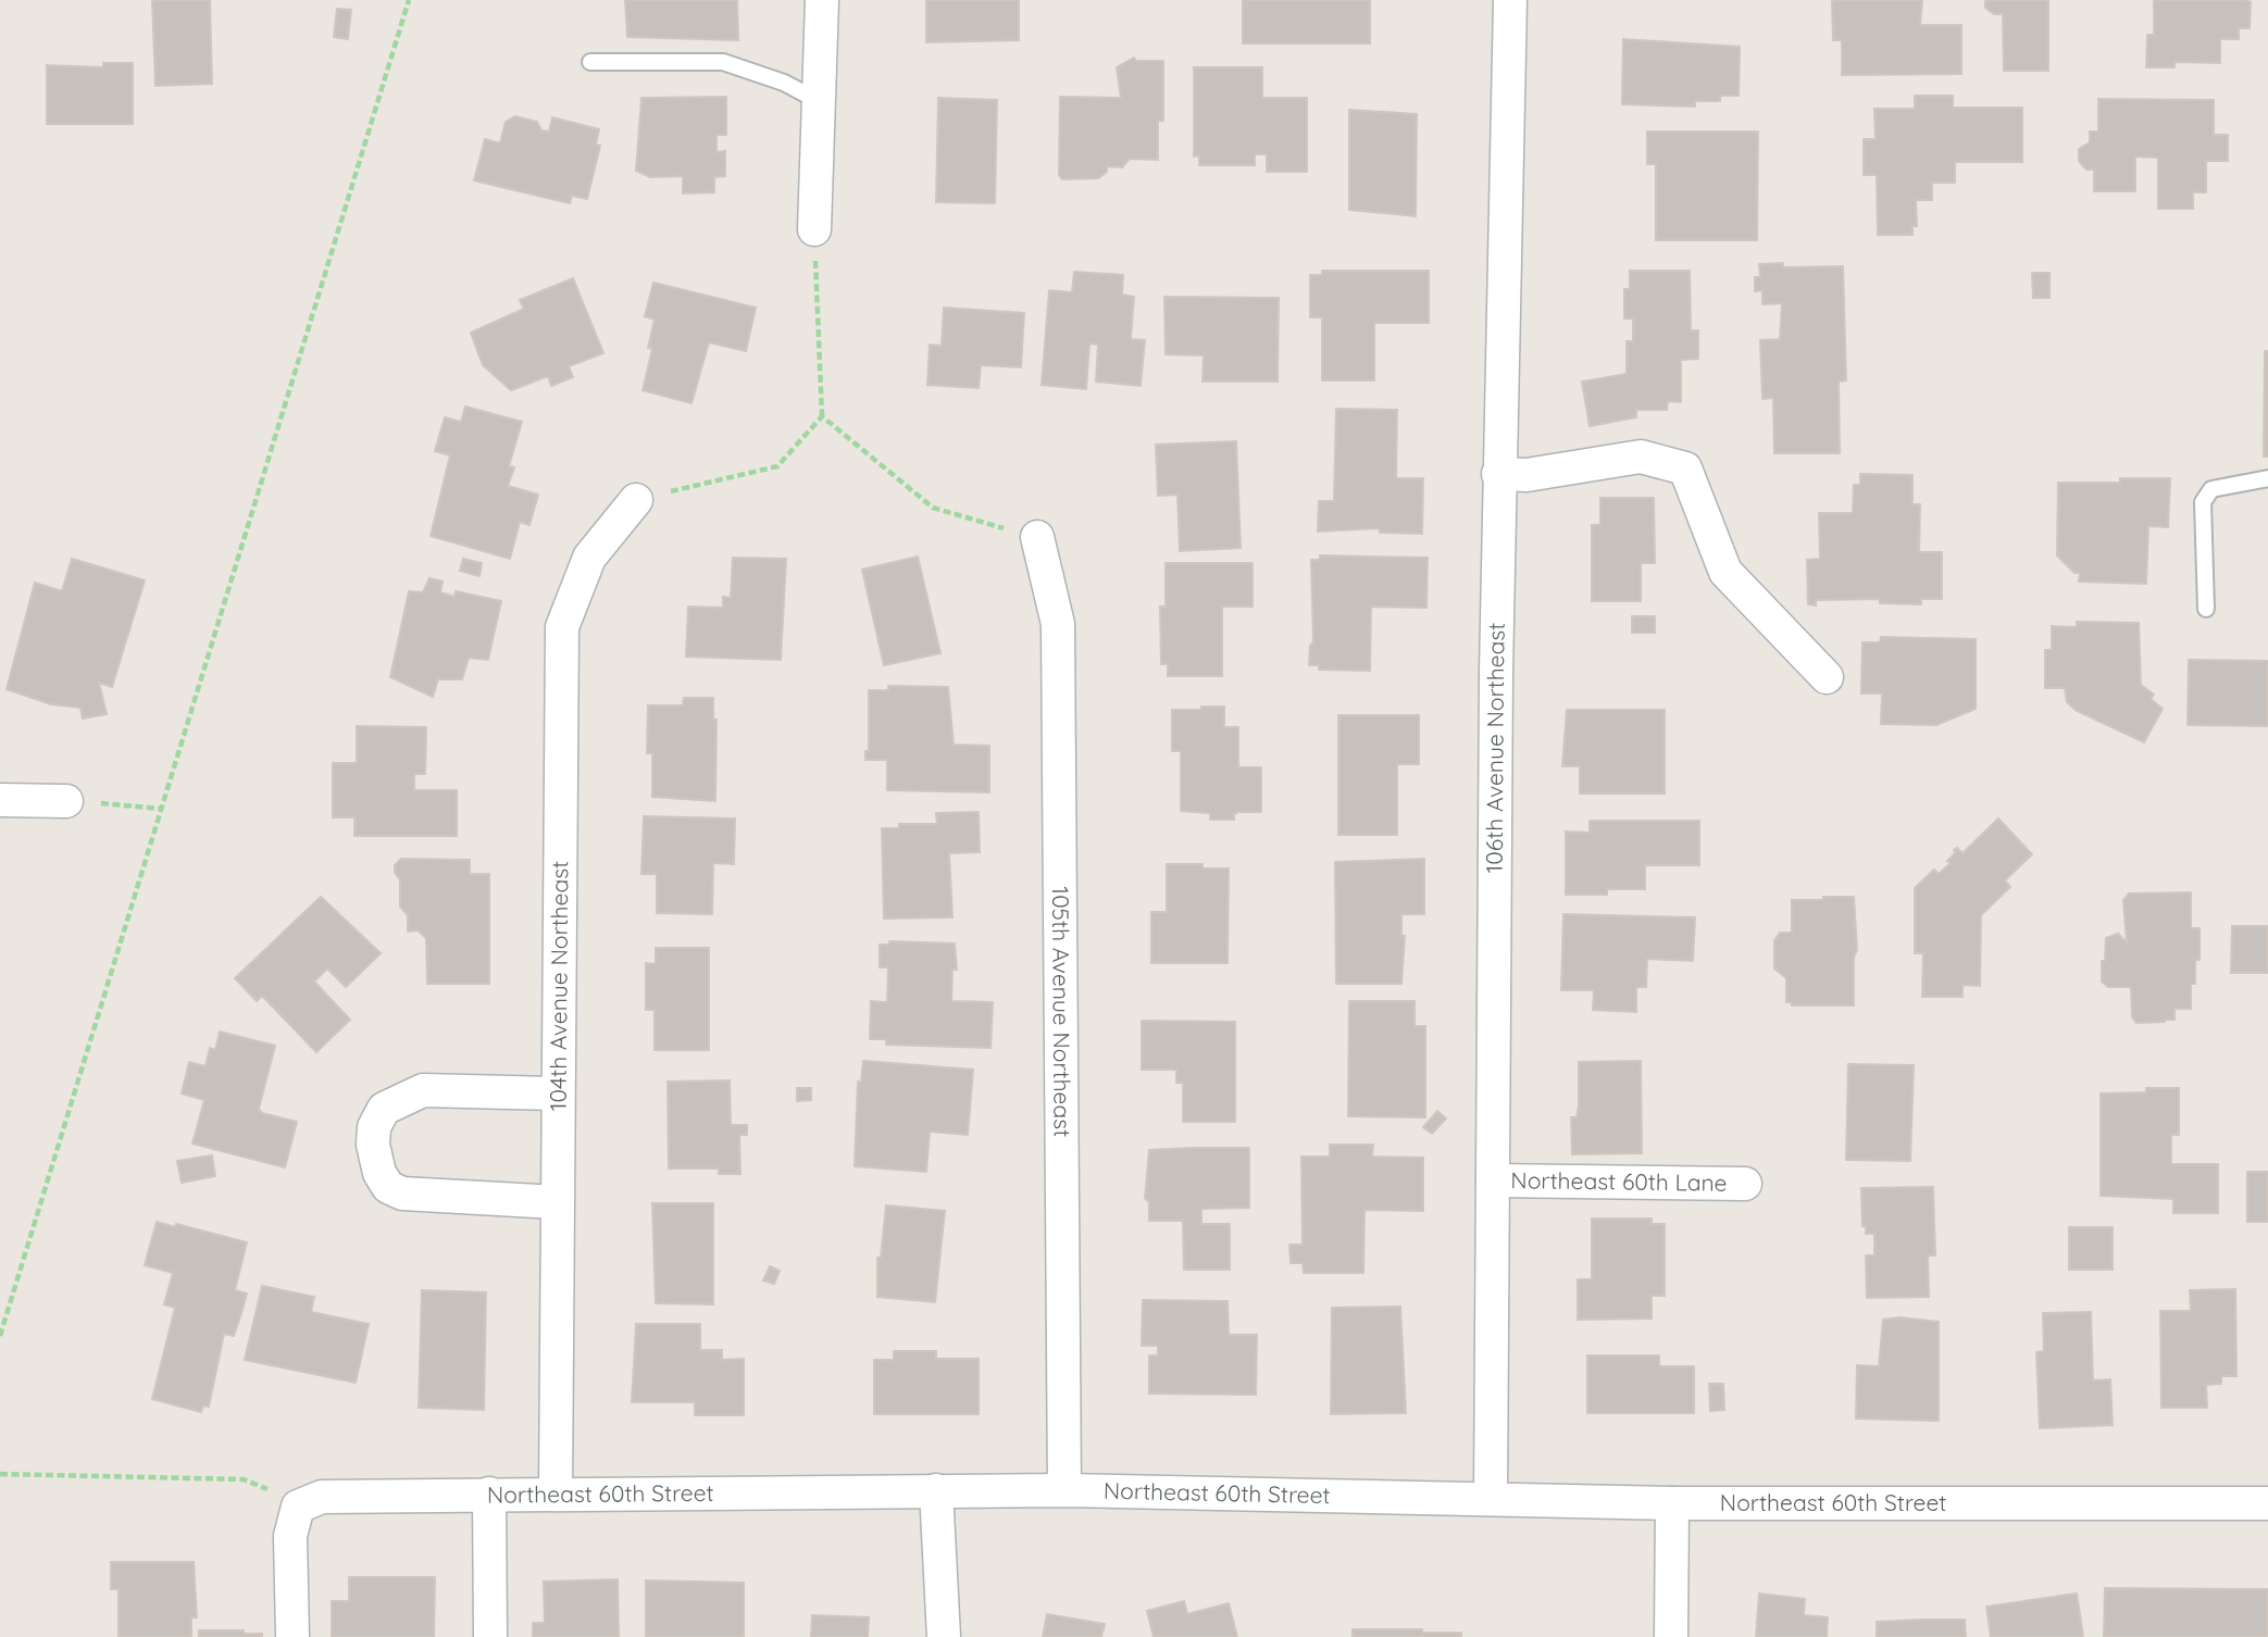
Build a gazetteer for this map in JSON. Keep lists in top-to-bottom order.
{
  "streets": {
    "street": [
      "106th Avenue Northeast",
      "104th Avenue Northeast",
      "105th Avenue Northeast",
      "Northeast 60th Lane",
      "Northeast 60th Street"
    ]
  },
  "crossings": [
    ["106th Avenue Northeast", "Northeast 60th Lane"],
    ["106th Avenue Northeast", "Northeast 60th Street"],
    ["104th Avenue Northeast", "Northeast 60th Street"],
    ["105th Avenue Northeast", "Northeast 60th Street"]
  ]
}
